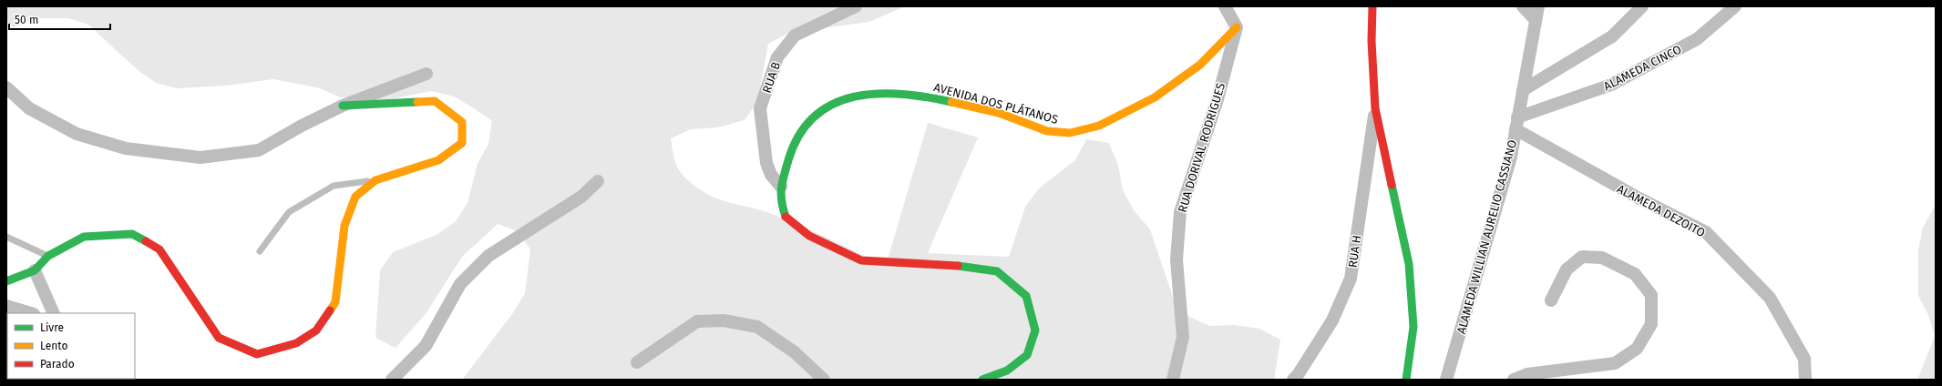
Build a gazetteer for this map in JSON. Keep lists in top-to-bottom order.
{
  "streets": {
    "street": [
      "ALAMEDA CINCO",
      "RUA B",
      "AVENIDA DOS PLÁTANOS",
      "RUA DORIVAL RODRIGUES",
      "ALAMEDA DEZOITO",
      "ALAMEDA WILLIAN AURELIO CASSIANO",
      "RUA H"
    ]
  },
  "crossings": [
    ["ALAMEDA CINCO", "ALAMEDA DEZOITO"],
    ["ALAMEDA CINCO", "ALAMEDA WILLIAN AURELIO CASSIANO"],
    ["RUA B", "AVENIDA DOS PLÁTANOS"],
    ["AVENIDA DOS PLÁTANOS", "RUA DORIVAL RODRIGUES"],
    ["ALAMEDA DEZOITO", "ALAMEDA WILLIAN AURELIO CASSIANO"]
  ],
  "legend": ["Livre", "Lento", "Parado"],
  "scale_bar": "50 m"
}
